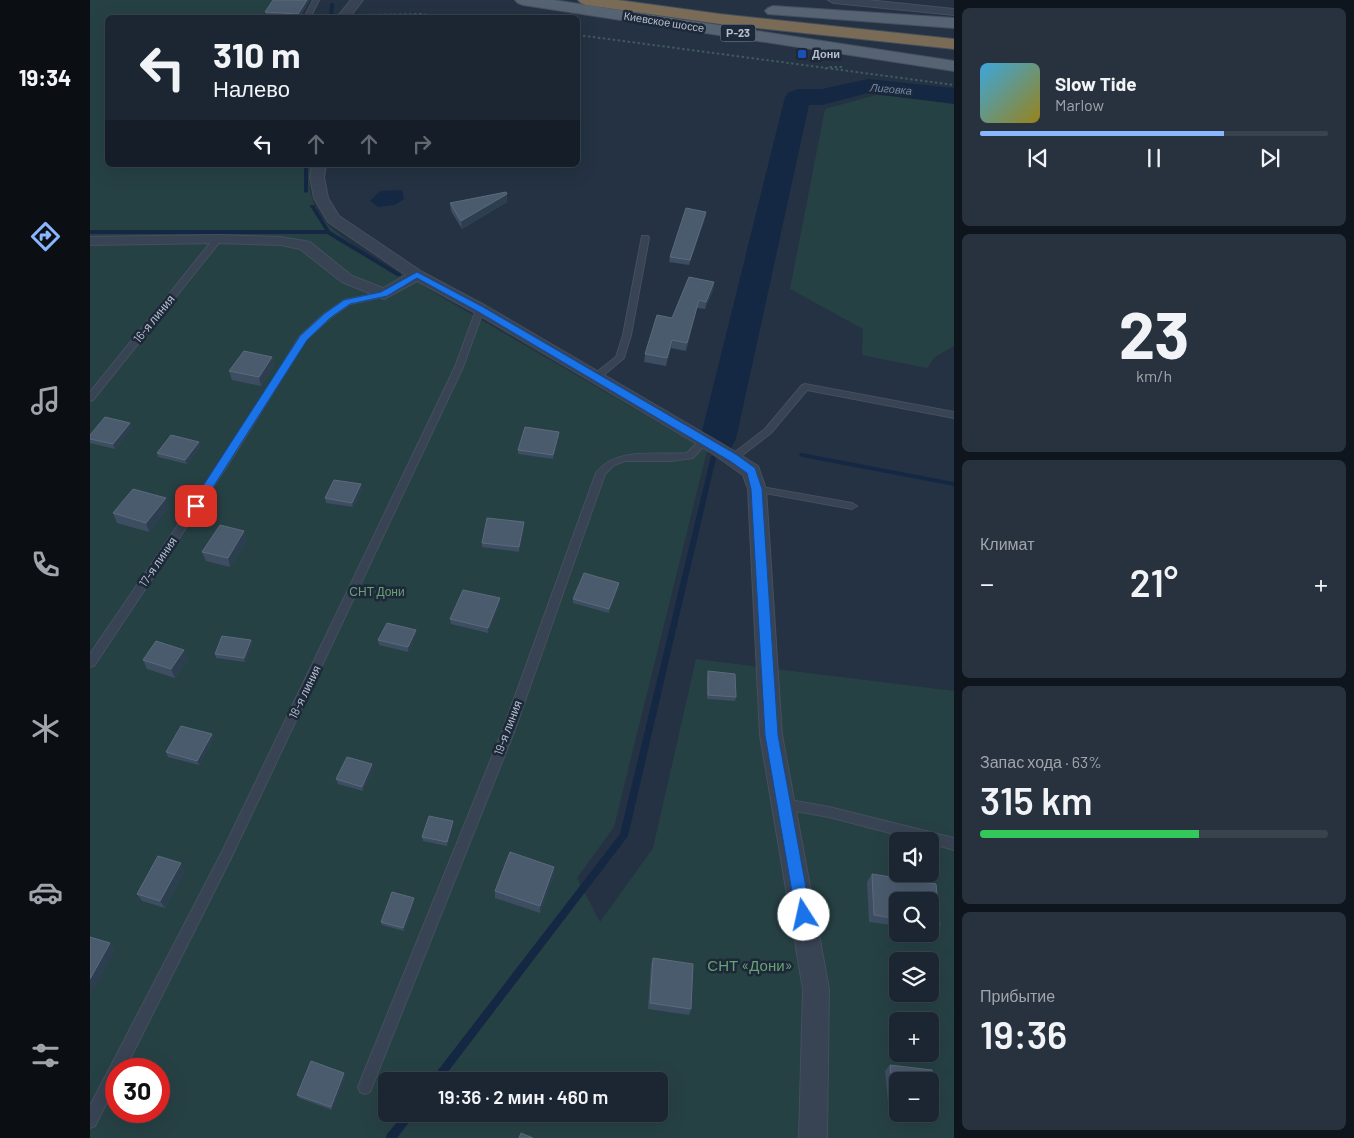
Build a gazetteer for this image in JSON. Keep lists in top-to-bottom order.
{
  "streets": {
    "highway": ["Киевское шоссе", "Р-23"],
    "lane": [
      "16-я линия",
      "17-я линия",
      "18-я линия",
      "19-я линия"
    ]
  },
  "crossings": [
    ["Киевское шоссе", "Р-23"]
  ],
  "water": ["Лиговка"],
  "parks": ["СНТ Дони", "СНТ «Дони»"],
  "places": {
    "transit": ["Дони"]
  },
  "page": {
    "tabs": "19:34",
    "turn": ["310 m", "Налево"],
    "song": ["Slow Tide", "Marlow"],
    "tile": [
      ["23", "km/h"],
      "Климат",
      ["Запас хода · 63%", "315 km"],
      ["Прибытие", "19:36"]
    ],
    "heat": ["−", "21°", "+"],
    "map_buttons": ["+", "−"],
    "limit": "30",
    "trip": "19:36 · 2 мин · 460 m"
  }
}
